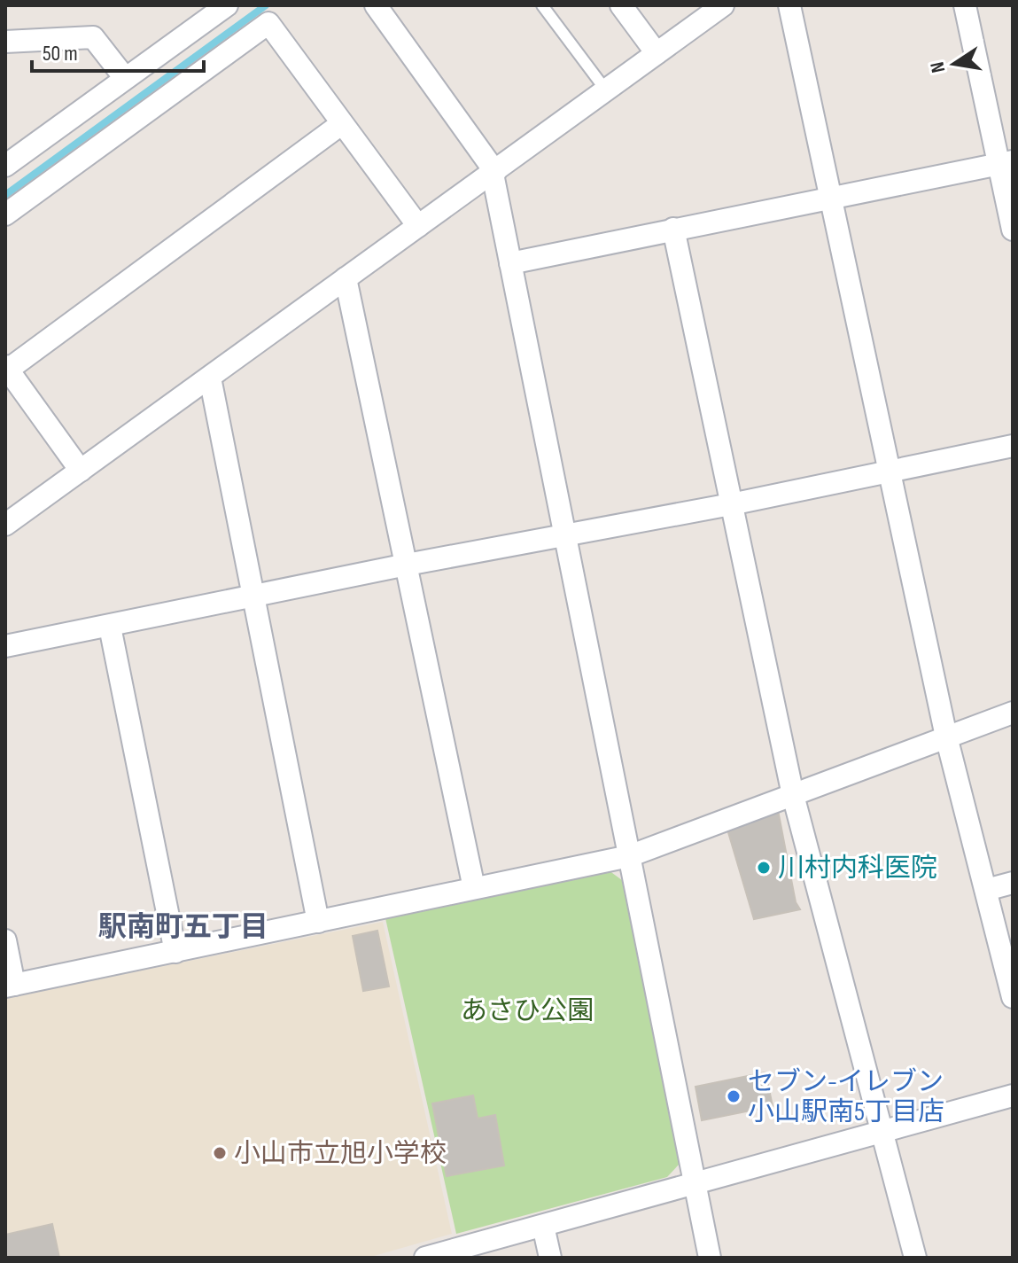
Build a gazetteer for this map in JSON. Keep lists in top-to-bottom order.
{
  "districts": ["駅南町五丁目"],
  "parks": ["あさひ公園"],
  "places": ["川村内科医院", "セブン-イレブン 小山駅南5丁目店", "小山市立旭小学校"],
  "scale_bar": "50 m",
  "north": "left"
}
